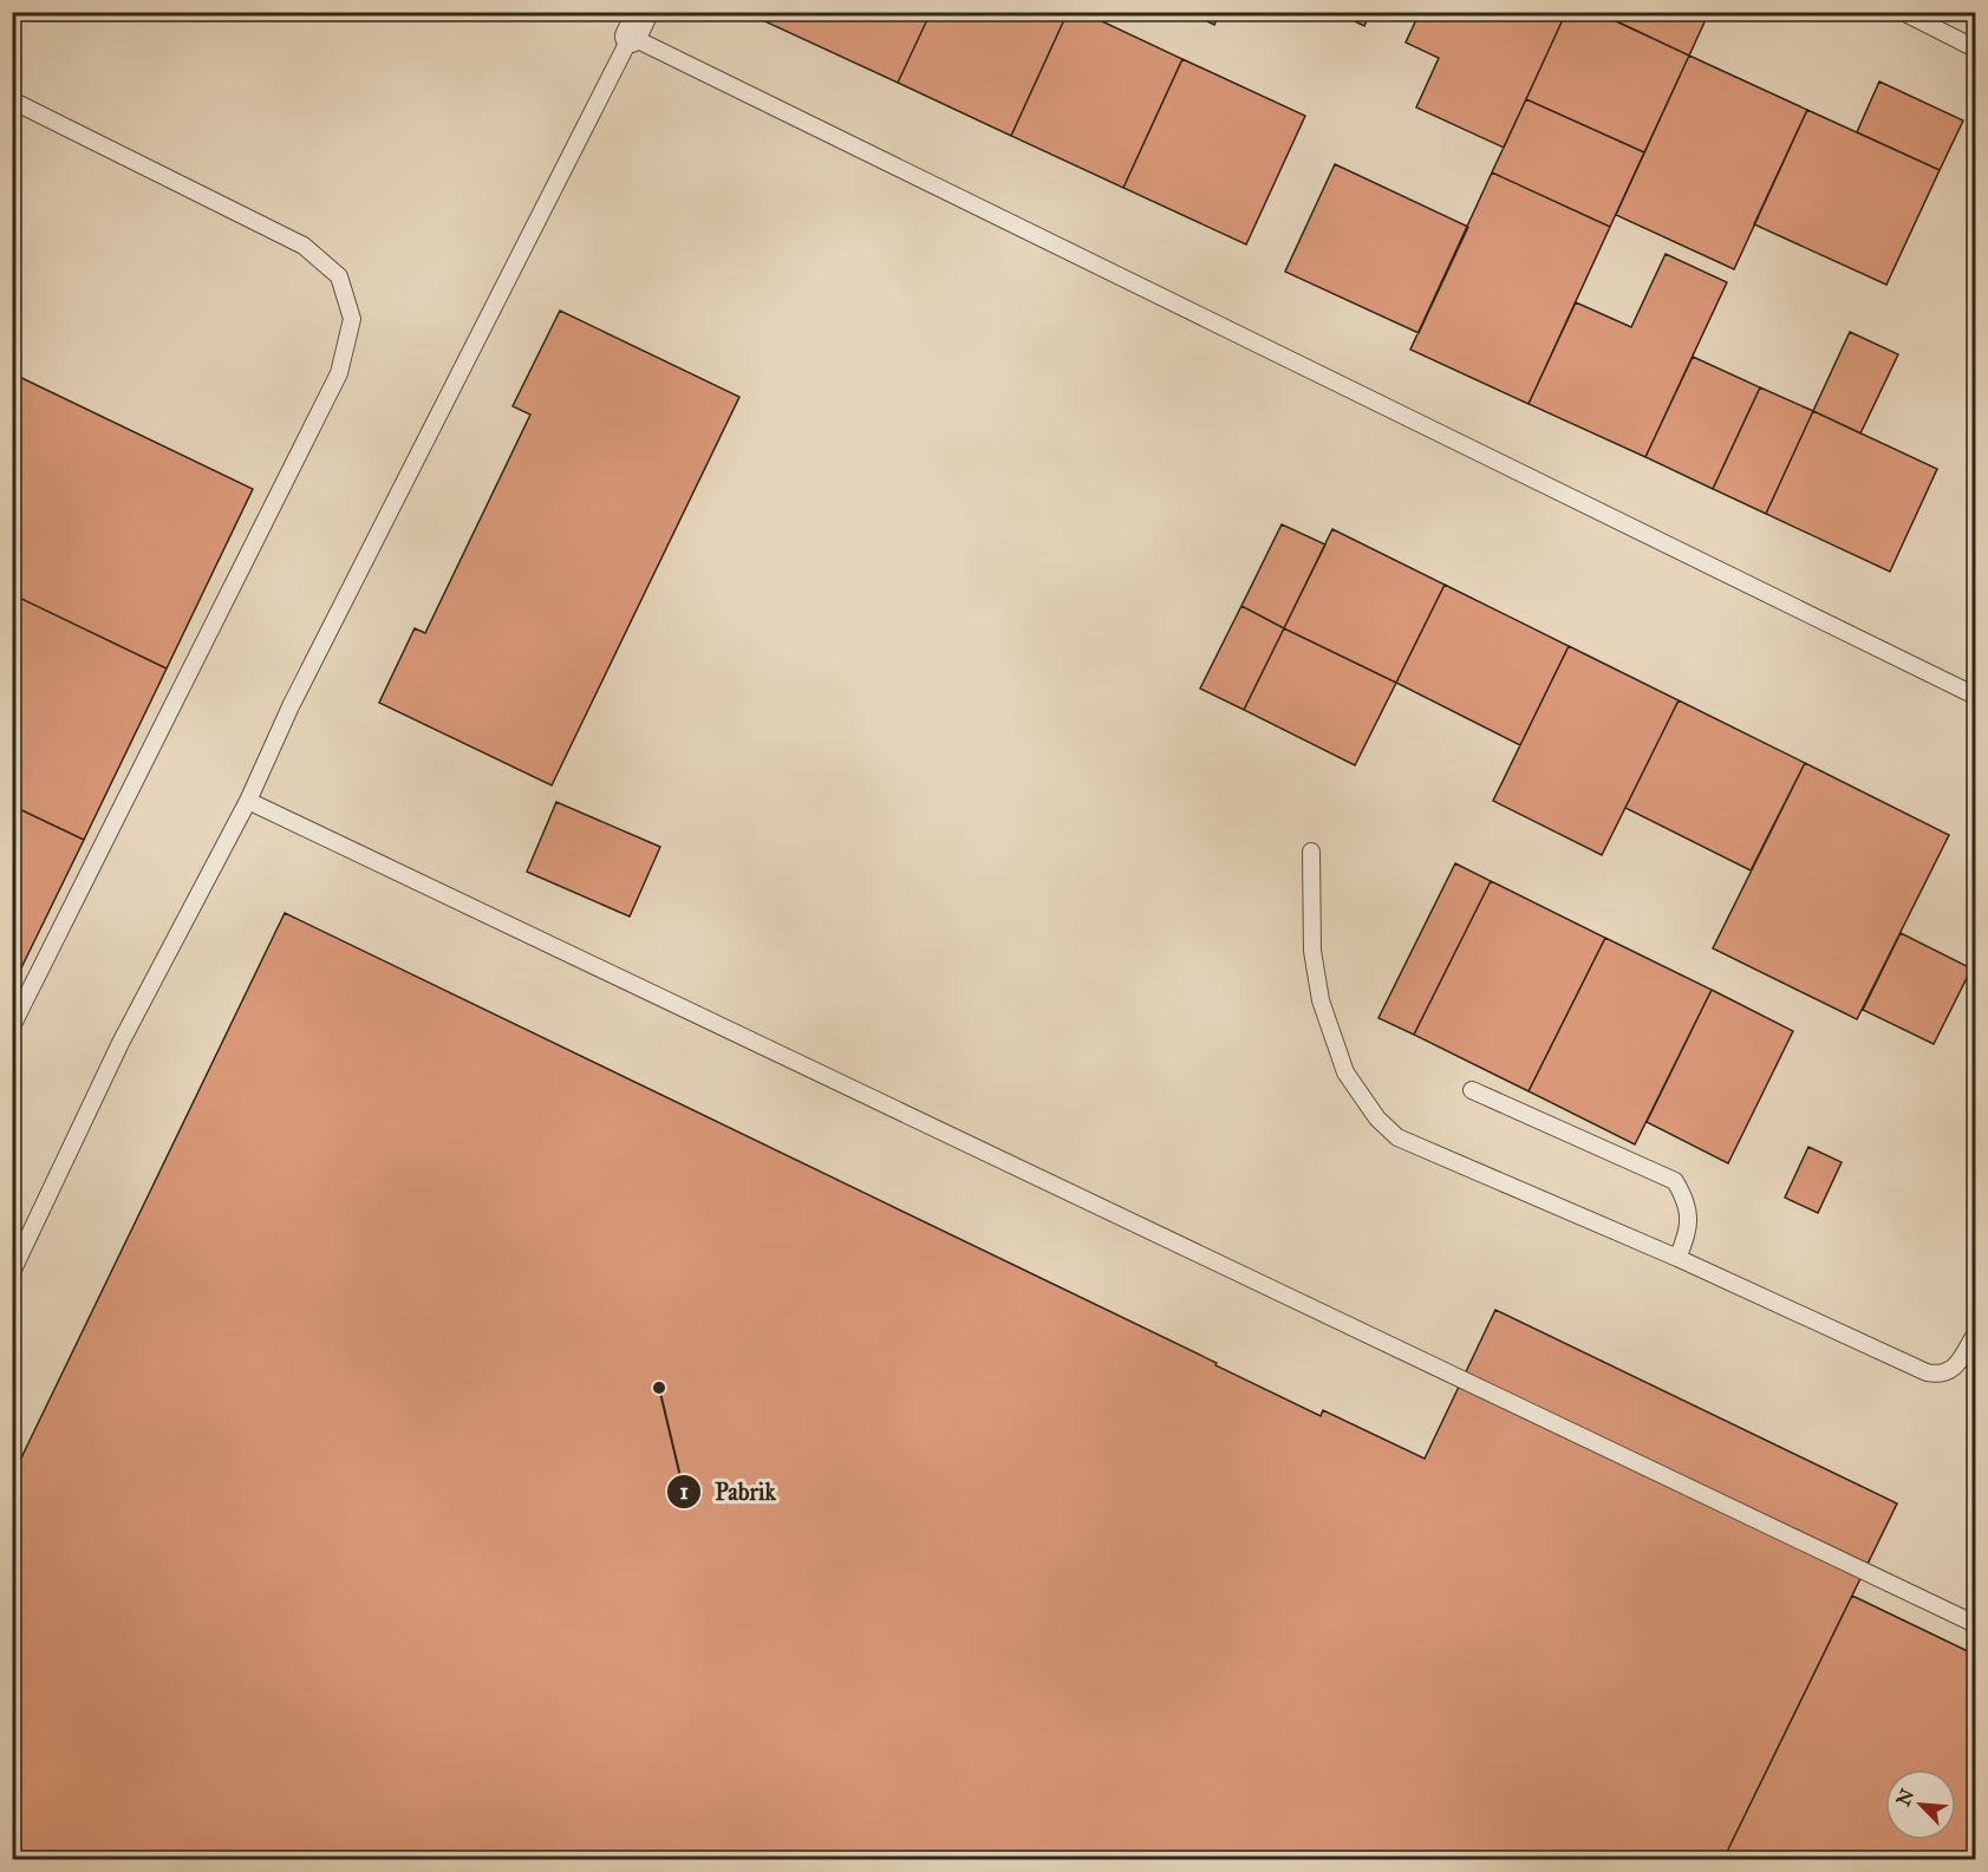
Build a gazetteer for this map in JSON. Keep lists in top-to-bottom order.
{
  "places": ["Pabrik"],
  "north": "top left"
}
